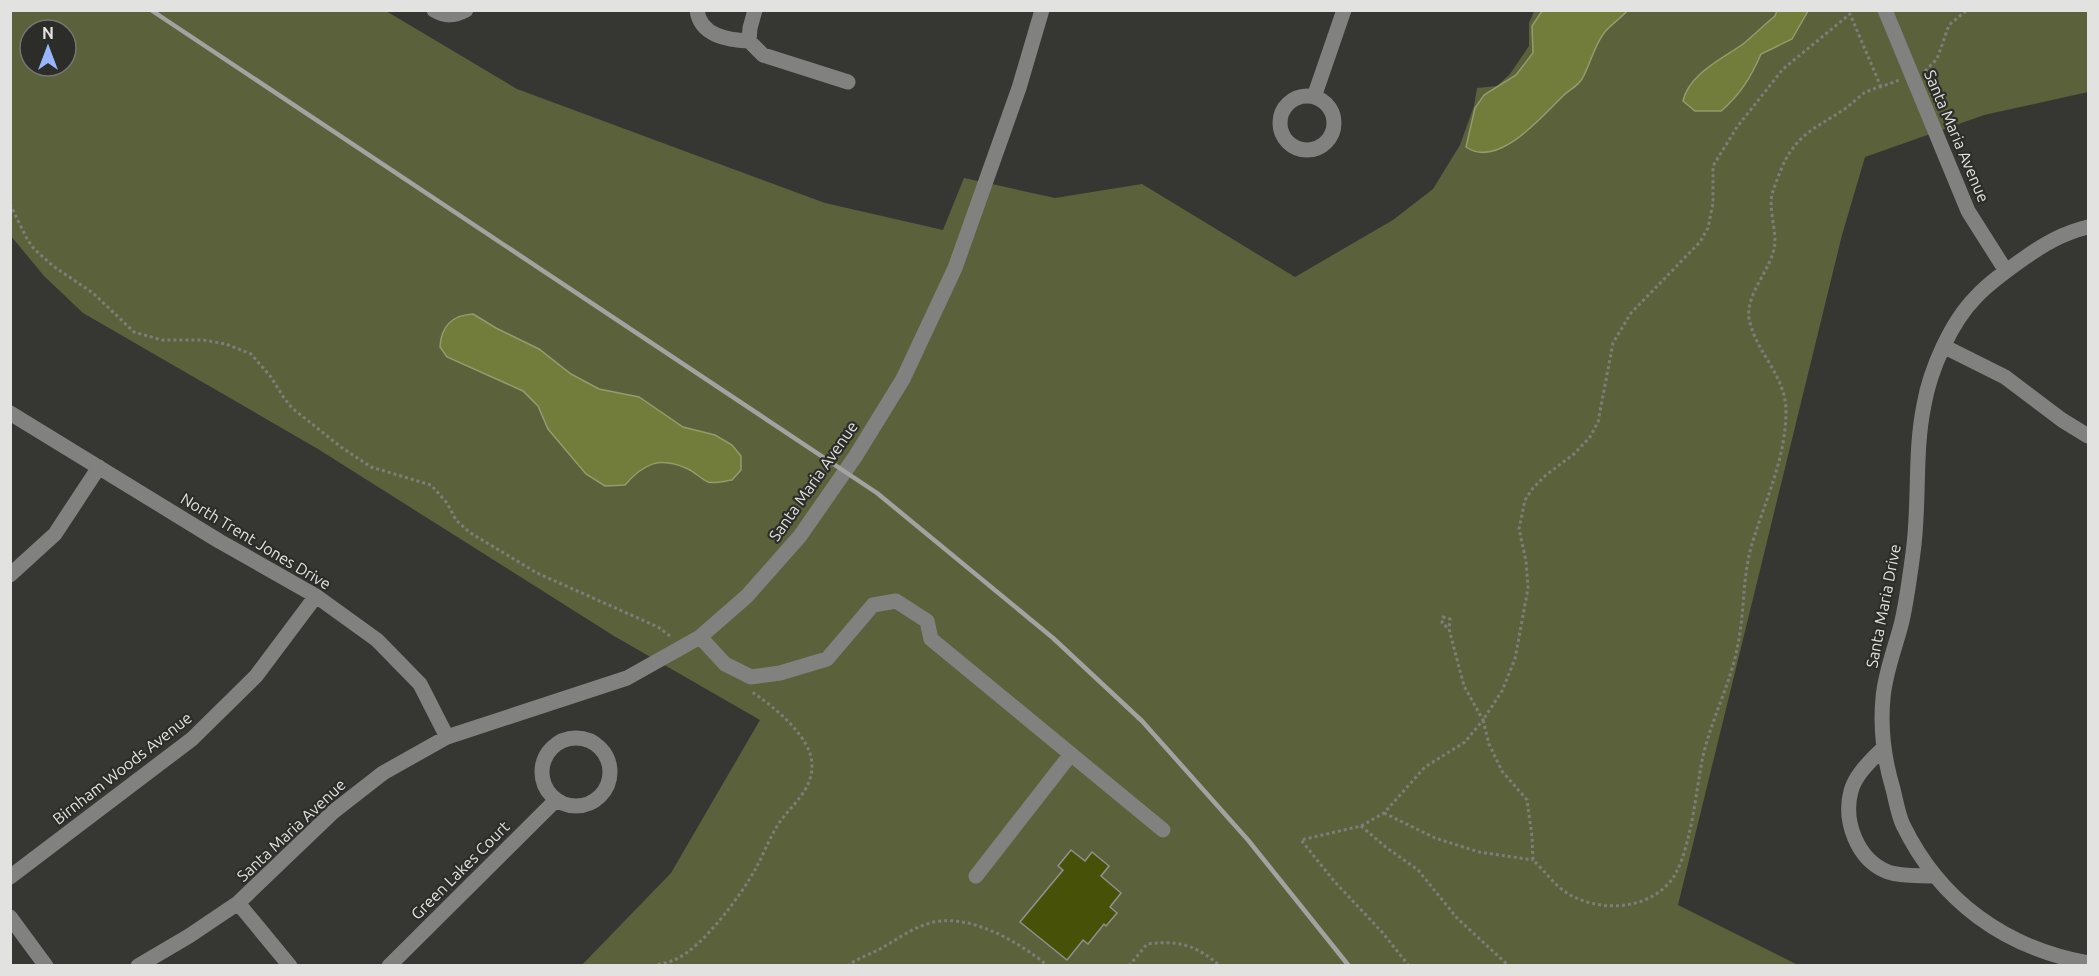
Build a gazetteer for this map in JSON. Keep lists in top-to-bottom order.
{
  "streets": {
    "street": [
      "Santa Maria Avenue",
      "North Trent Jones Drive",
      "Santa Maria Drive",
      "Birnham Woods Avenue",
      "Green Lakes Court"
    ]
  },
  "crossings": [
    ["Santa Maria Avenue", "North Trent Jones Drive"],
    ["Santa Maria Avenue", "Santa Maria Drive"],
    ["North Trent Jones Drive", "Birnham Woods Avenue"]
  ],
  "north": "top"
}
